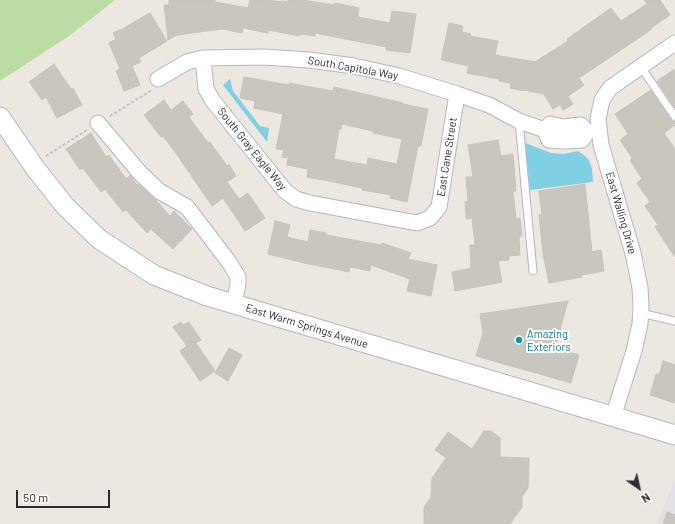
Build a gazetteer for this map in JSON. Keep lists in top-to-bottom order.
{
  "streets": {
    "street": [
      "South Capitola Way",
      "South Gray Eagle Way",
      "East Cane Street",
      "East Walling Drive",
      "East Warm Springs Avenue"
    ]
  },
  "crossings": [
    ["South Capitola Way", "South Gray Eagle Way"],
    ["South Capitola Way", "East Cane Street"],
    ["South Capitola Way", "East Walling Drive"],
    ["South Gray Eagle Way", "East Cane Street"],
    ["East Walling Drive", "East Warm Springs Avenue"]
  ],
  "places": ["Amazing Exteriors"],
  "scale_bar": "50 m",
  "north": "bottom right"
}
